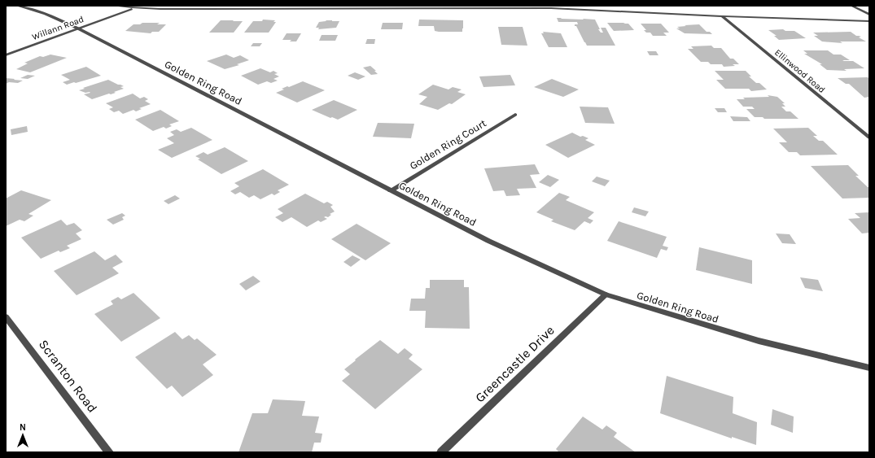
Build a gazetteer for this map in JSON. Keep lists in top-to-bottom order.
{
  "streets": {
    "street": [
      "Willann Road",
      "Ellinwood Road",
      "Golden Ring Road",
      "Golden Ring Court",
      "Greencastle Drive",
      "Scranton Road"
    ]
  },
  "crossings": [
    ["Willann Road", "Golden Ring Road"],
    ["Golden Ring Road", "Golden Ring Court"],
    ["Golden Ring Road", "Greencastle Drive"]
  ],
  "north": "top"
}
